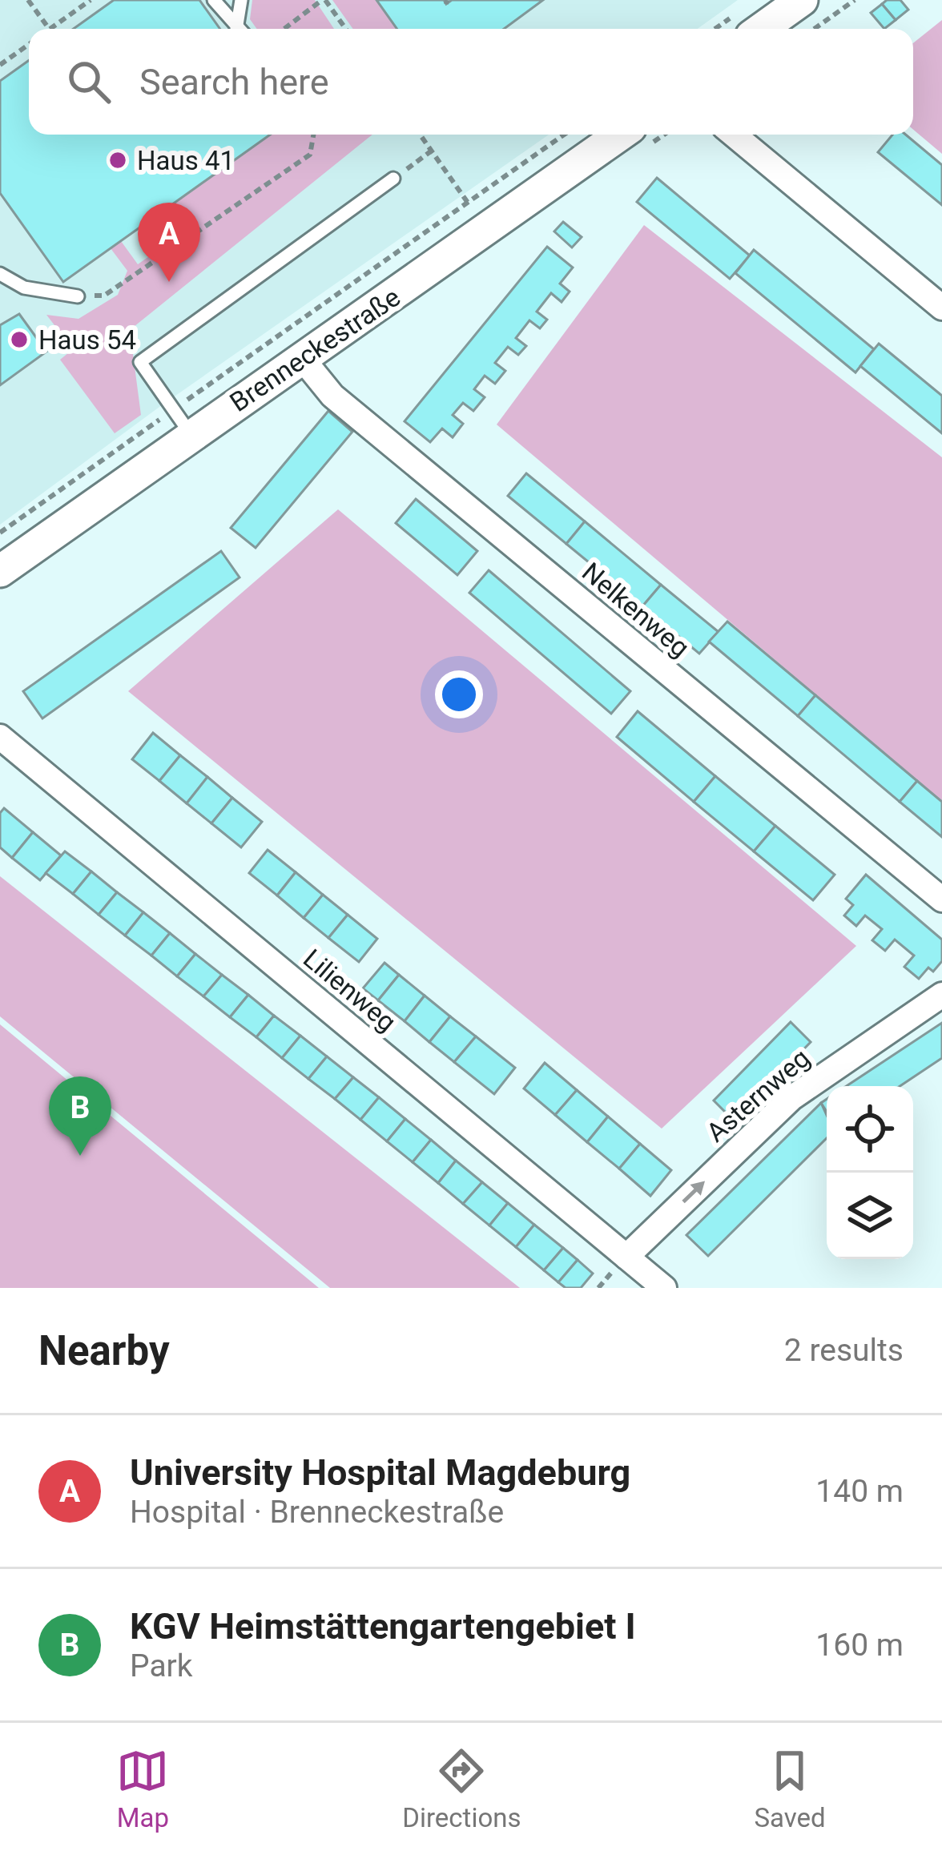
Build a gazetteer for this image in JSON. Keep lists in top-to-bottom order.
{
  "streets": {
    "street": [
      "Brenneckestraße",
      "Nelkenweg",
      "Lilienweg",
      "Asternweg"
    ]
  },
  "crossings": [
    ["Brenneckestraße", "Nelkenweg"],
    ["Lilienweg", "Asternweg"]
  ],
  "one_way": ["Asternweg"],
  "places": ["Haus 41", "Haus 54"],
  "page": {
    "search": "Search here",
    "pins": ["A", "B"],
    "heading": ["Nearby", "2 results"],
    "list": [
      {
        "mark": "A",
        "name": "University Hospital Magdeburg",
        "note": "Hospital · Brenneckestraße",
        "value": "140 m"
      },
      {
        "mark": "B",
        "name": "KGV Heimstättengartengebiet I",
        "note": "Park",
        "value": "160 m"
      }
    ],
    "nav": ["Map", "Directions", "Saved"]
  }
}
